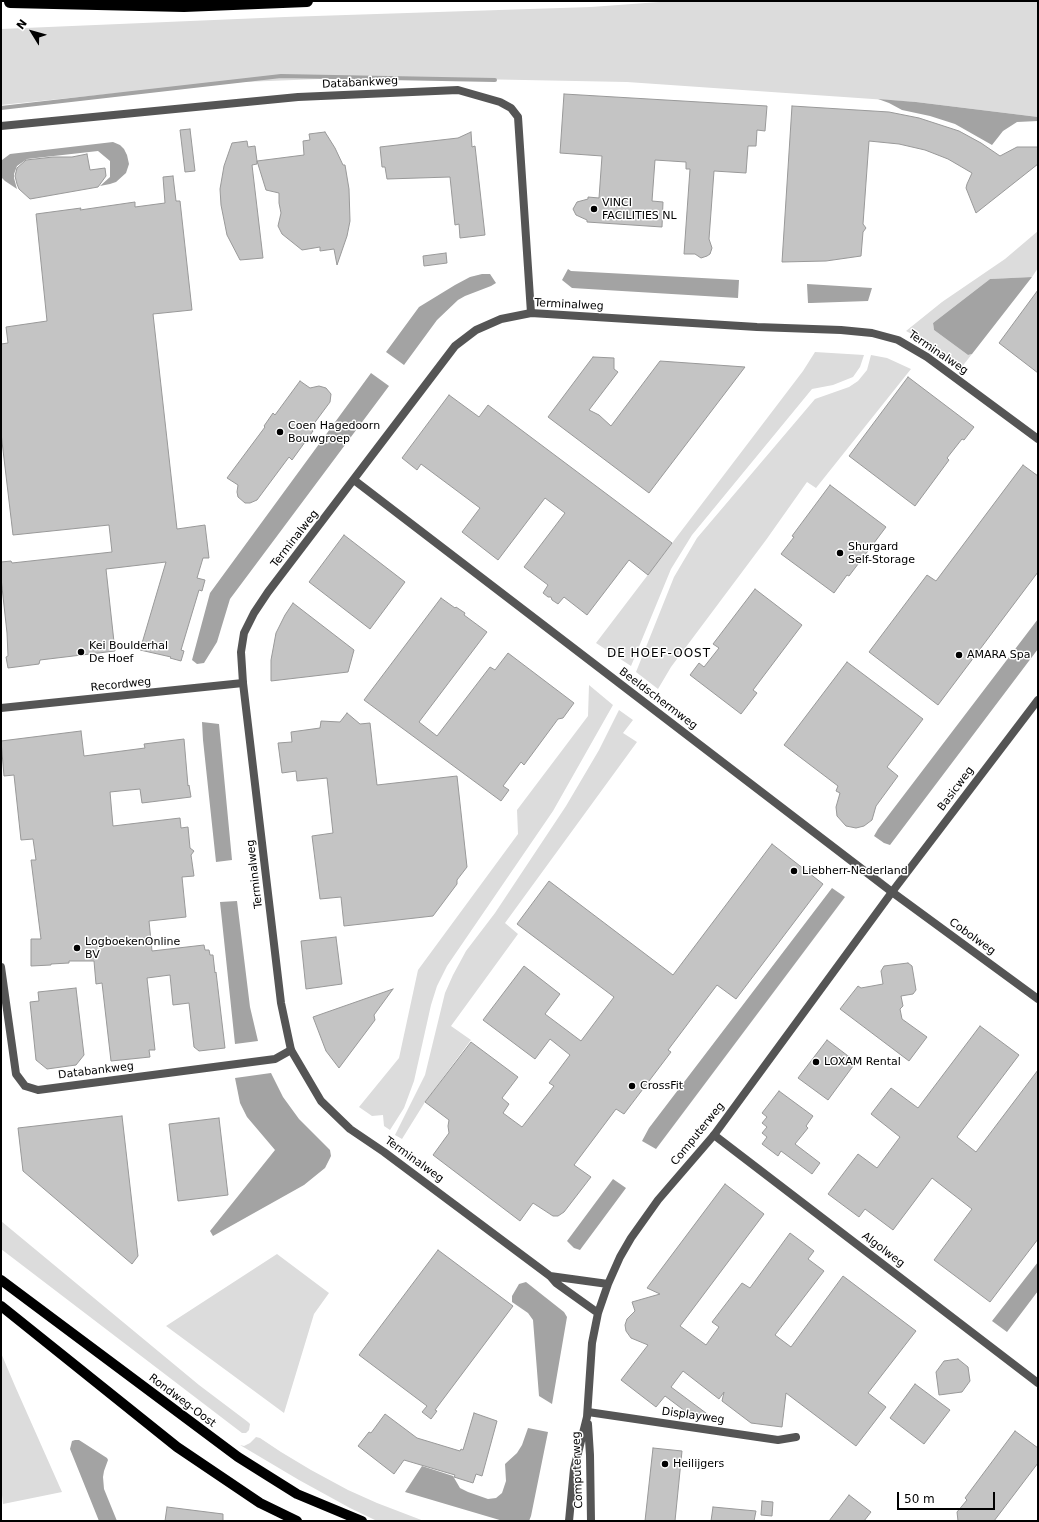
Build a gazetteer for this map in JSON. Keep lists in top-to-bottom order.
{
  "streets": {
    "main road": ["Rondweg-Oost"],
    "street": [
      "Databankweg",
      "Terminalweg",
      "Recordweg",
      "Beeldschermweg",
      "Basicweg",
      "Cobolweg",
      "Computerweg",
      "Algolweg",
      "Displayweg"
    ]
  },
  "crossings": [
    ["Databankweg", "Terminalweg"],
    ["Terminalweg", "Recordweg"],
    ["Terminalweg", "Beeldschermweg"],
    ["Terminalweg", "Computerweg"],
    ["Beeldschermweg", "Basicweg"],
    ["Beeldschermweg", "Cobolweg"],
    ["Beeldschermweg", "Computerweg"],
    ["Basicweg", "Cobolweg"],
    ["Basicweg", "Computerweg"],
    ["Cobolweg", "Computerweg"],
    ["Computerweg", "Algolweg"],
    ["Computerweg", "Displayweg"]
  ],
  "districts": ["DE HOEF-OOST"],
  "places": [
    "VINCI FACILITIES NL",
    "Coen Hagedoorn Bouwgroep",
    "Shurgard Self-Storage",
    "Kei Boulderhal De Hoef",
    "AMARA Spa",
    "Liebherr-Nederland",
    "LogboekenOnline BV",
    "LOXAM Rental",
    "CrossFit",
    "Heilijgers"
  ],
  "scale_bar": "50 m",
  "north": "top left"
}
